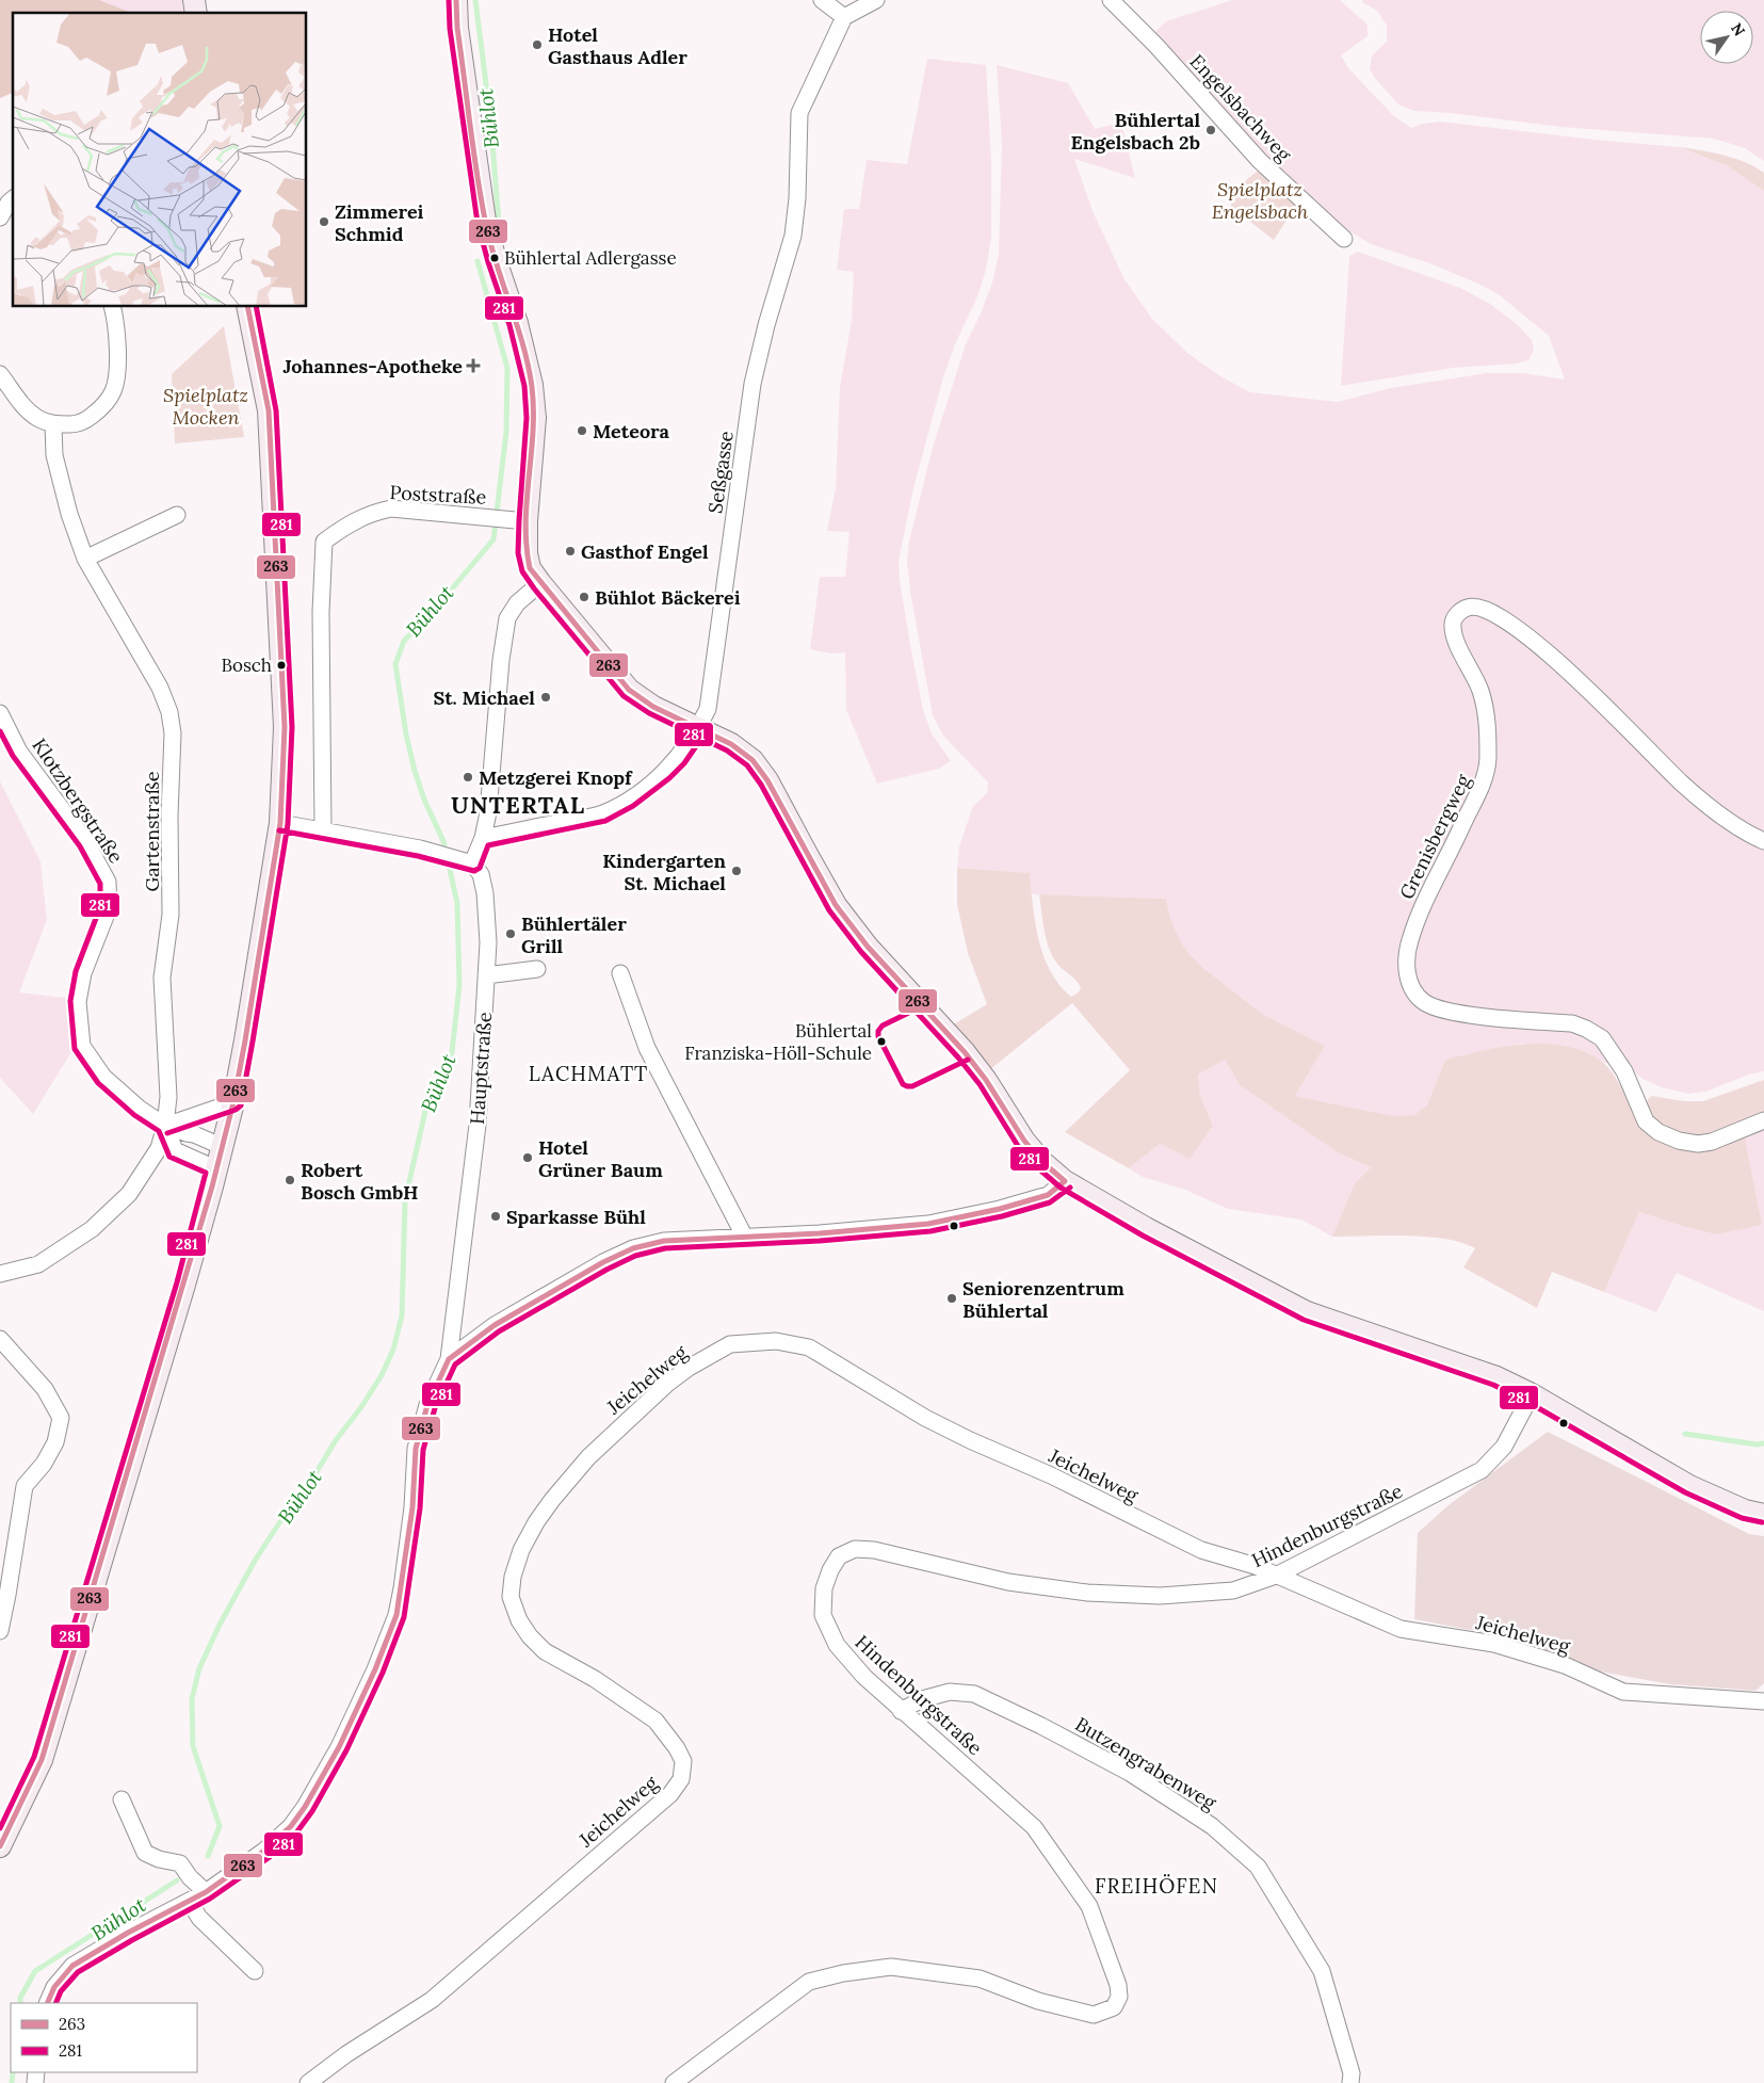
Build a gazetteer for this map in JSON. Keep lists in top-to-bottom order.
{
  "streets": {
    "street": [
      "Engelsbachweg",
      "Seßgasse",
      "Poststraße",
      "Klotzbergstraße",
      "Gartenstraße",
      "Grenisbergweg",
      "Hauptstraße",
      "Jeichelweg",
      "Hindenburgstraße",
      "Butzengrabenweg"
    ]
  },
  "crossings": [
    ["Klotzbergstraße", "Gartenstraße"],
    ["Jeichelweg", "Hindenburgstraße"],
    ["Hindenburgstraße", "Butzengrabenweg"]
  ],
  "districts": ["UNTERTAL", "LACHMATT", "FREIHÖFEN"],
  "water": ["Bühlot"],
  "parks": ["Spielplatz Engelsbach", "Spielplatz Mocken"],
  "places": {
    "other": [
      "Hotel Gasthaus Adler",
      "Bühlertal Engelsbach 2b",
      "Zimmerei Schmid",
      "Bühlertal Adlergasse",
      "Meteora",
      "Gasthof Engel",
      "Bühlot Bäckerei",
      "Bosch",
      "St. Michael",
      "Metzgerei Knopf",
      "Kindergarten St. Michael",
      "Bühlertäler Grill",
      "Bühlertal Franziska-Höll-Schule",
      "Hotel Grüner Baum",
      "Robert Bosch GmbH",
      "Sparkasse Bühl",
      "Seniorenzentrum Bühlertal"
    ],
    "health": ["Johannes-Apotheke"]
  },
  "lines": ["transit line 263", "transit line 281"],
  "legend": ["263", "281"],
  "north": "top right"
}
